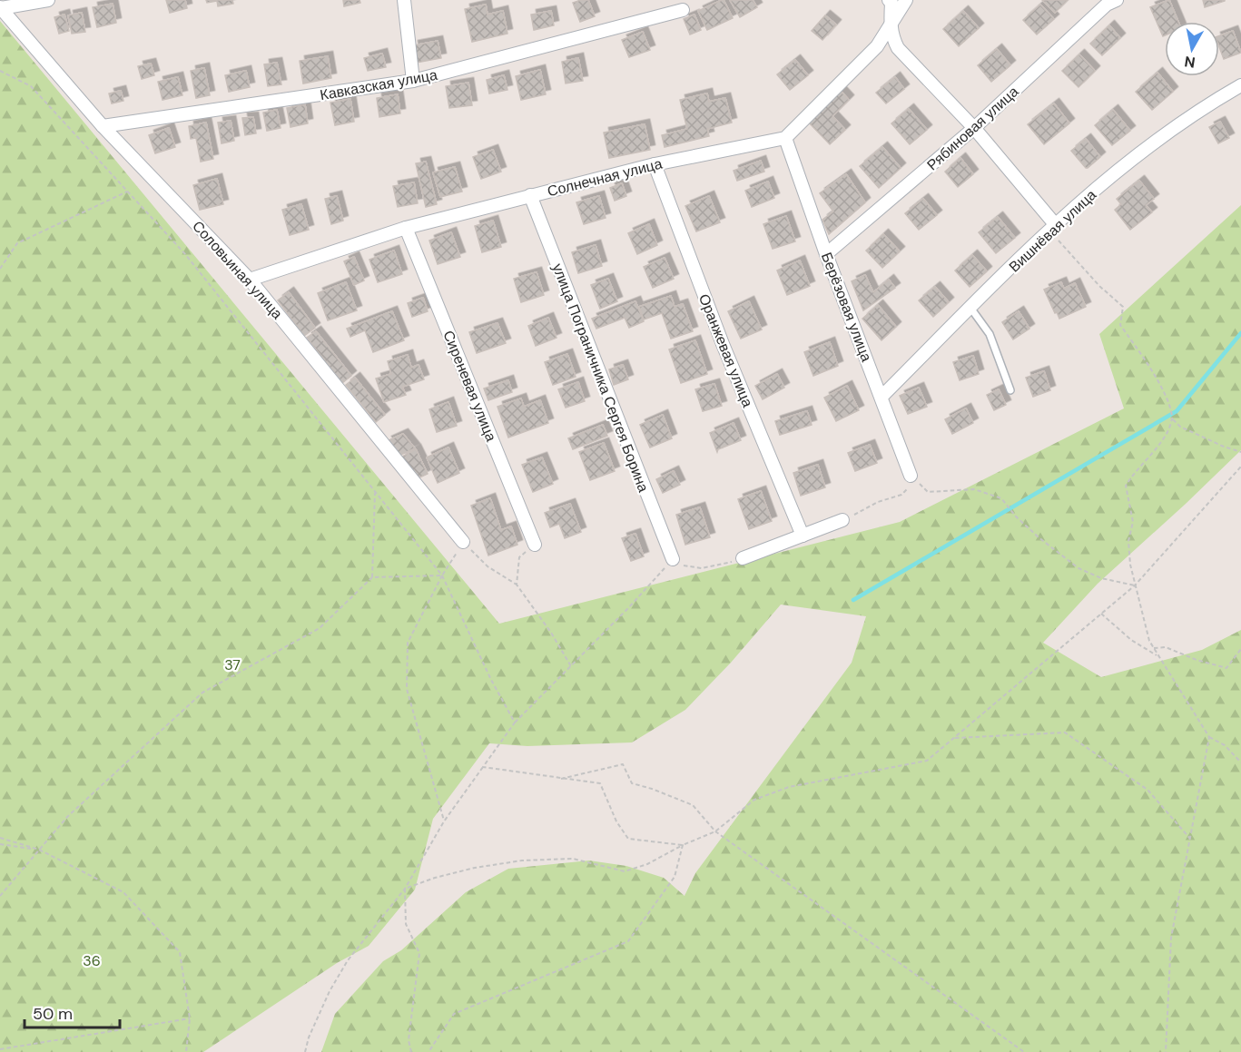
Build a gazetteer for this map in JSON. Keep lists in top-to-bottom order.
{
  "streets": {
    "street": [
      "Кавказская улица",
      "Рябиновая улица",
      "Солнечная улица",
      "Вишнёвая улица",
      "Соловьиная улица",
      "Берёзовая улица",
      "Оранжевая улица",
      "улица Пограничника Сергея Борина",
      "Сиреневая улица"
    ]
  },
  "crossings": [
    ["Кавказская улица", "Соловьиная улица"],
    ["Рябиновая улица", "Берёзовая улица"],
    ["Солнечная улица", "Соловьиная улица"],
    ["Солнечная улица", "Берёзовая улица"],
    ["Солнечная улица", "Оранжевая улица"],
    ["Солнечная улица", "улица Пограничника Сергея Борина"],
    ["Солнечная улица", "Сиреневая улица"],
    ["Вишнёвая улица", "Берёзовая улица"]
  ],
  "parks": ["37", "36"],
  "scale_bar": "50 m",
  "north": "bottom"
}
